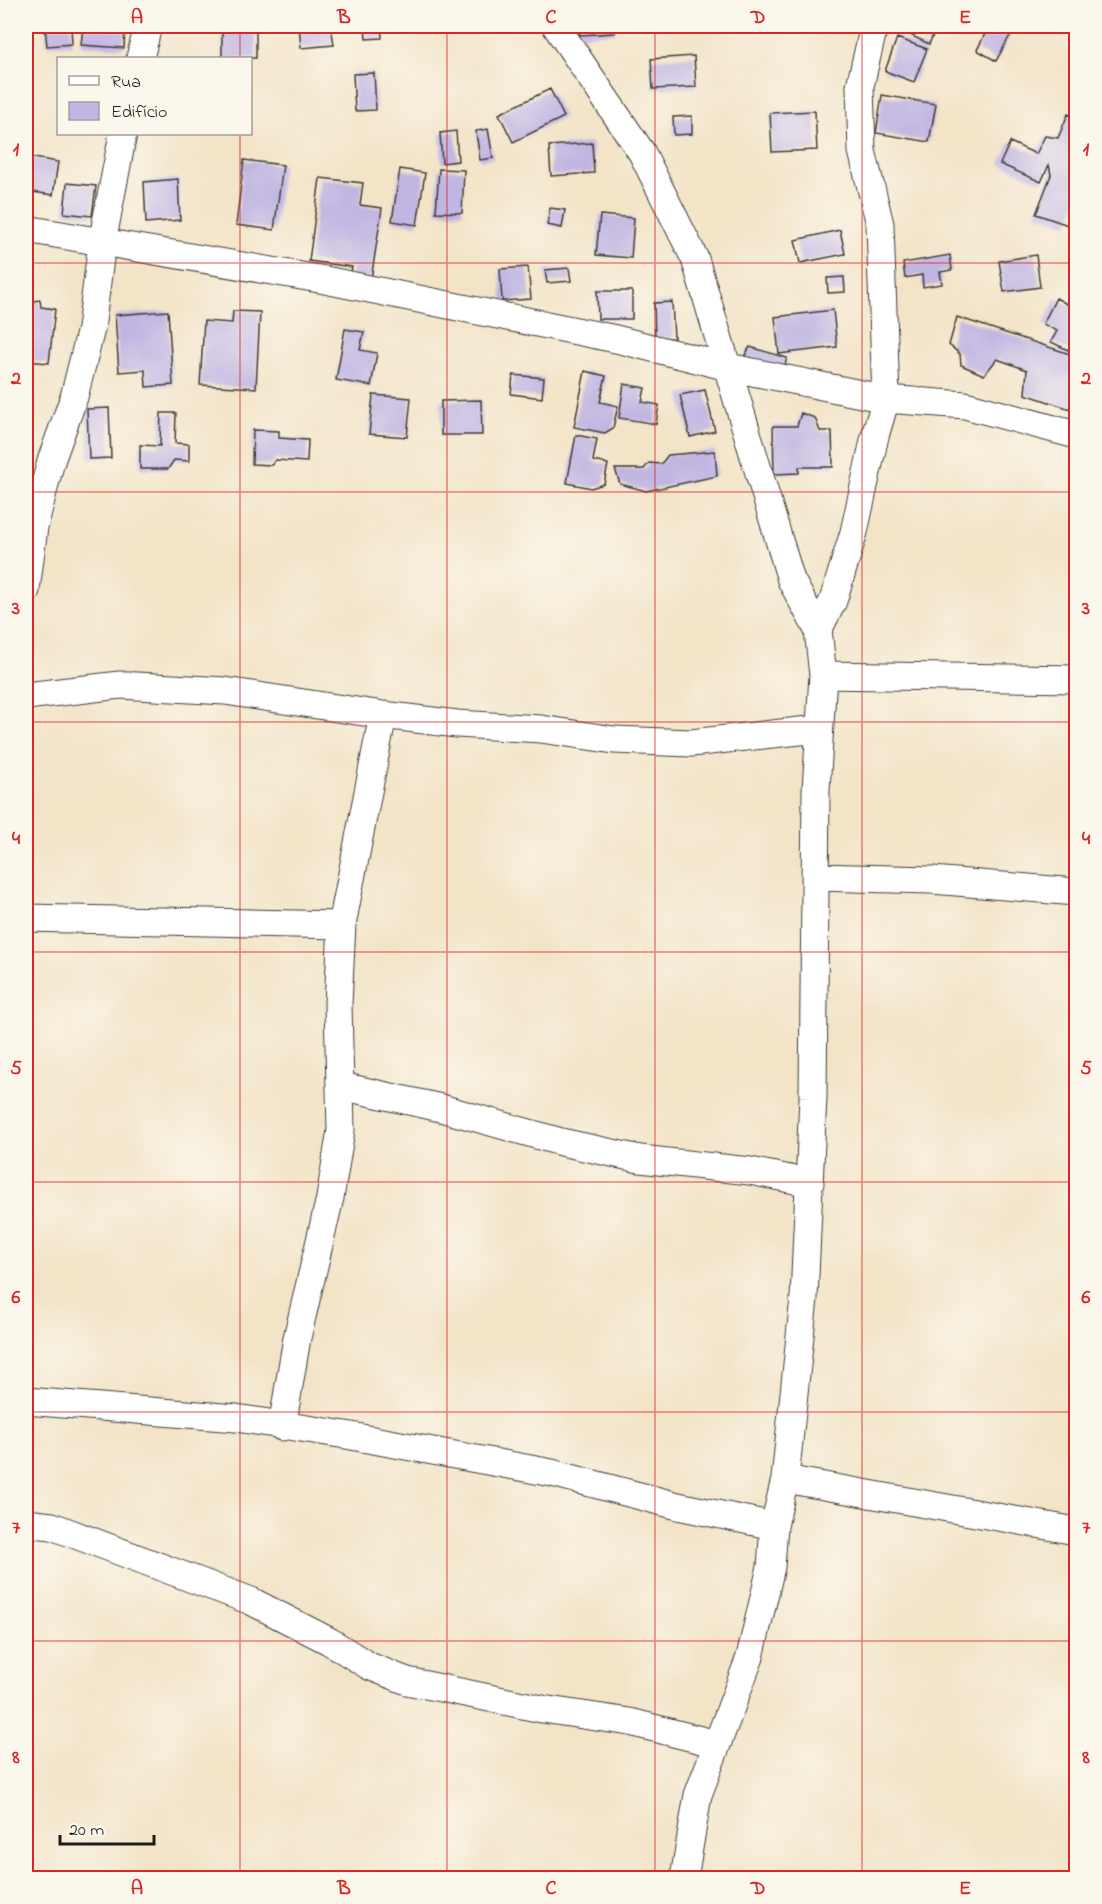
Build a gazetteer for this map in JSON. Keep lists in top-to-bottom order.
{
  "legend": ["Rua", "Edifício"],
  "scale_bar": "20 m",
  "grid": {
    "columns": [
      "A",
      "B",
      "C",
      "D",
      "E"
    ],
    "rows": [
      "1",
      "2",
      "3",
      "4",
      "5",
      "6",
      "7",
      "8"
    ]
  }
}
